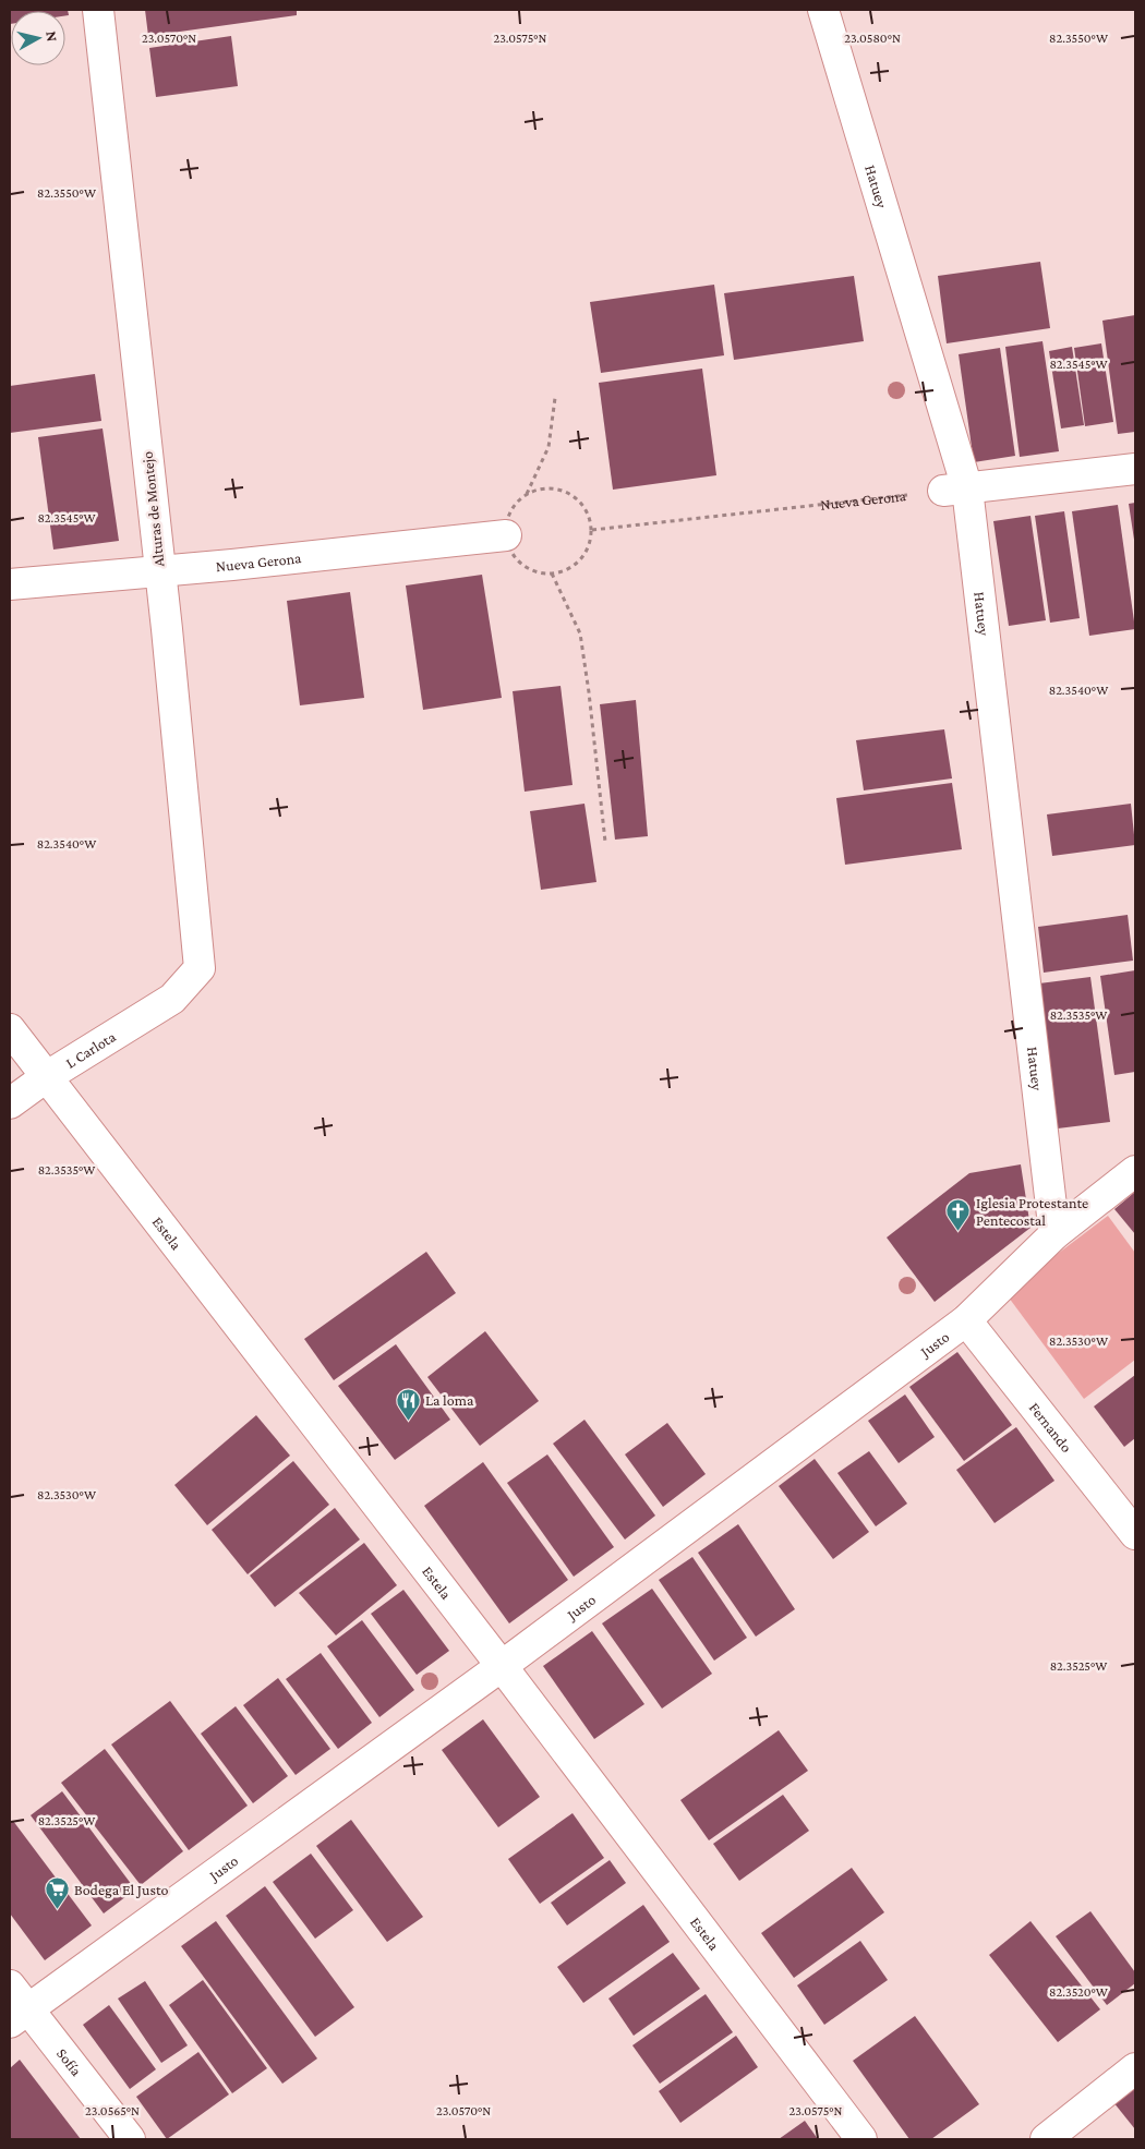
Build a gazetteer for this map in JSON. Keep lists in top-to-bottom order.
{
  "streets": {
    "street": [
      "Hatuey",
      "Nueva Gerona",
      "Alturas de Montejo",
      "L Carlota",
      "Estela",
      "Justo",
      "Fernando",
      "Sofía"
    ]
  },
  "crossings": [
    ["Hatuey", "Nueva Gerona"],
    ["Hatuey", "Justo"],
    ["Nueva Gerona", "Alturas de Montejo"],
    ["Alturas de Montejo", "L Carlota"],
    ["L Carlota", "Estela"],
    ["Estela", "Justo"],
    ["Justo", "Fernando"],
    ["Justo", "Sofía"]
  ],
  "places": {
    "church": ["Iglesia Protestante Pentecostal"],
    "restaurant": ["La loma"],
    "supermarket": ["Bodega El Justo"]
  },
  "north": "right",
  "coordinates": [
    "23.0570°N",
    "23.0575°N",
    "23.0580°N",
    "82.3550°W",
    "82.3545°W",
    "82.3540°W",
    "82.3535°W",
    "82.3530°W",
    "82.3525°W",
    "82.3520°W",
    "23.0565°N"
  ]
}
